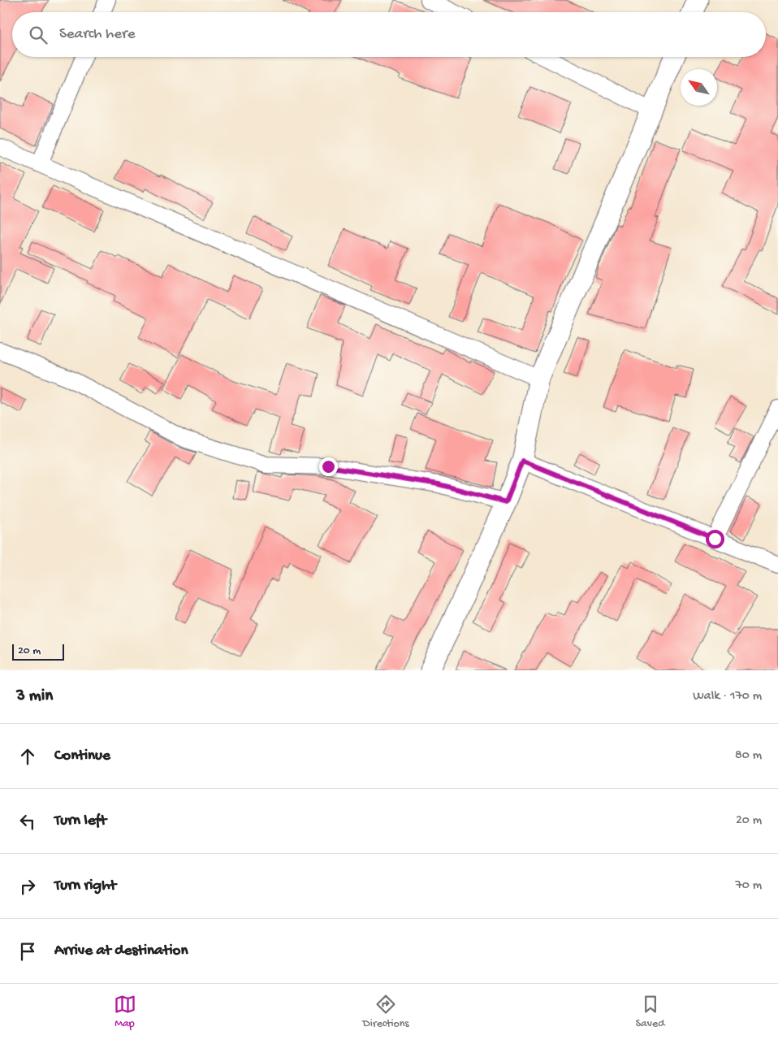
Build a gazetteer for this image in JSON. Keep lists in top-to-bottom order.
{
  "scale_bar": "20 m",
  "north": "top left",
  "page": {
    "search": "Search here",
    "scale": "20 m",
    "heading": ["3 min", "Walk · 170 m"],
    "list": [
      ["Continue", "80 m"],
      ["Turn left", "20 m"],
      ["Turn right", "70 m"],
      "Arrive at destination"
    ],
    "nav": ["Map", "Directions", "Saved"]
  }
}
